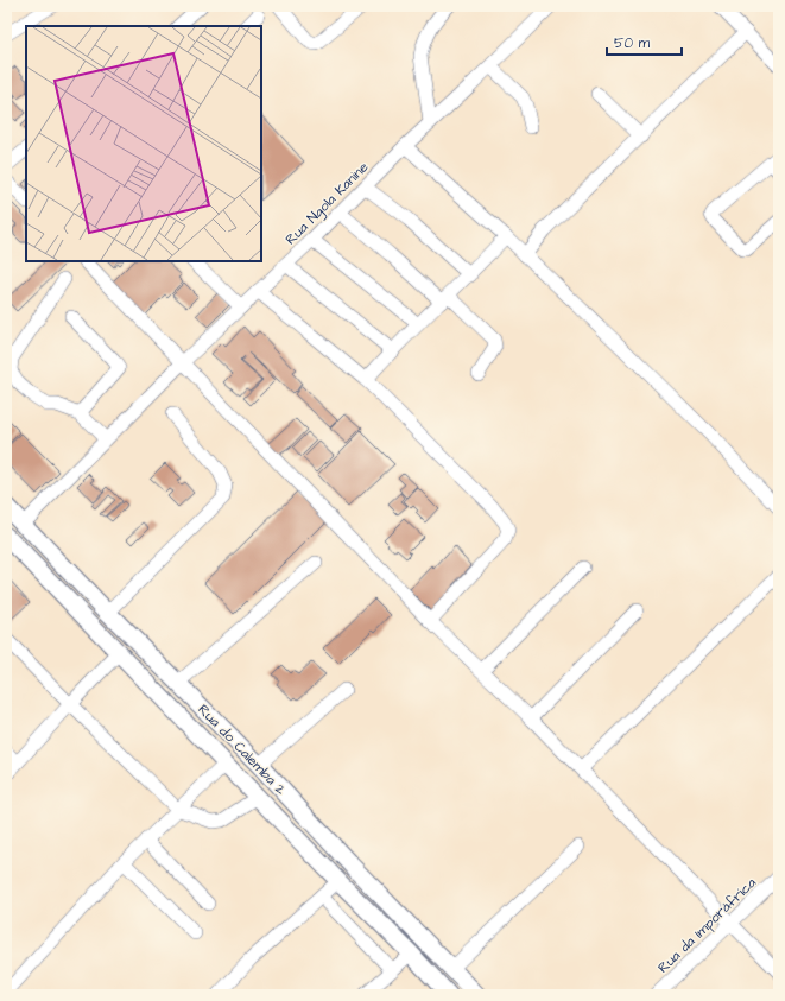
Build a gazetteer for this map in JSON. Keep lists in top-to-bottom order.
{
  "streets": {
    "main road": ["Rua do Calemba 2"],
    "street": ["Rua Ngola Kanine", "Rua da Imporáfrica"]
  },
  "crossings": [
    ["Rua Ngola Kanine", "Rua do Calemba 2"]
  ],
  "scale_bar": "50 m"
}
